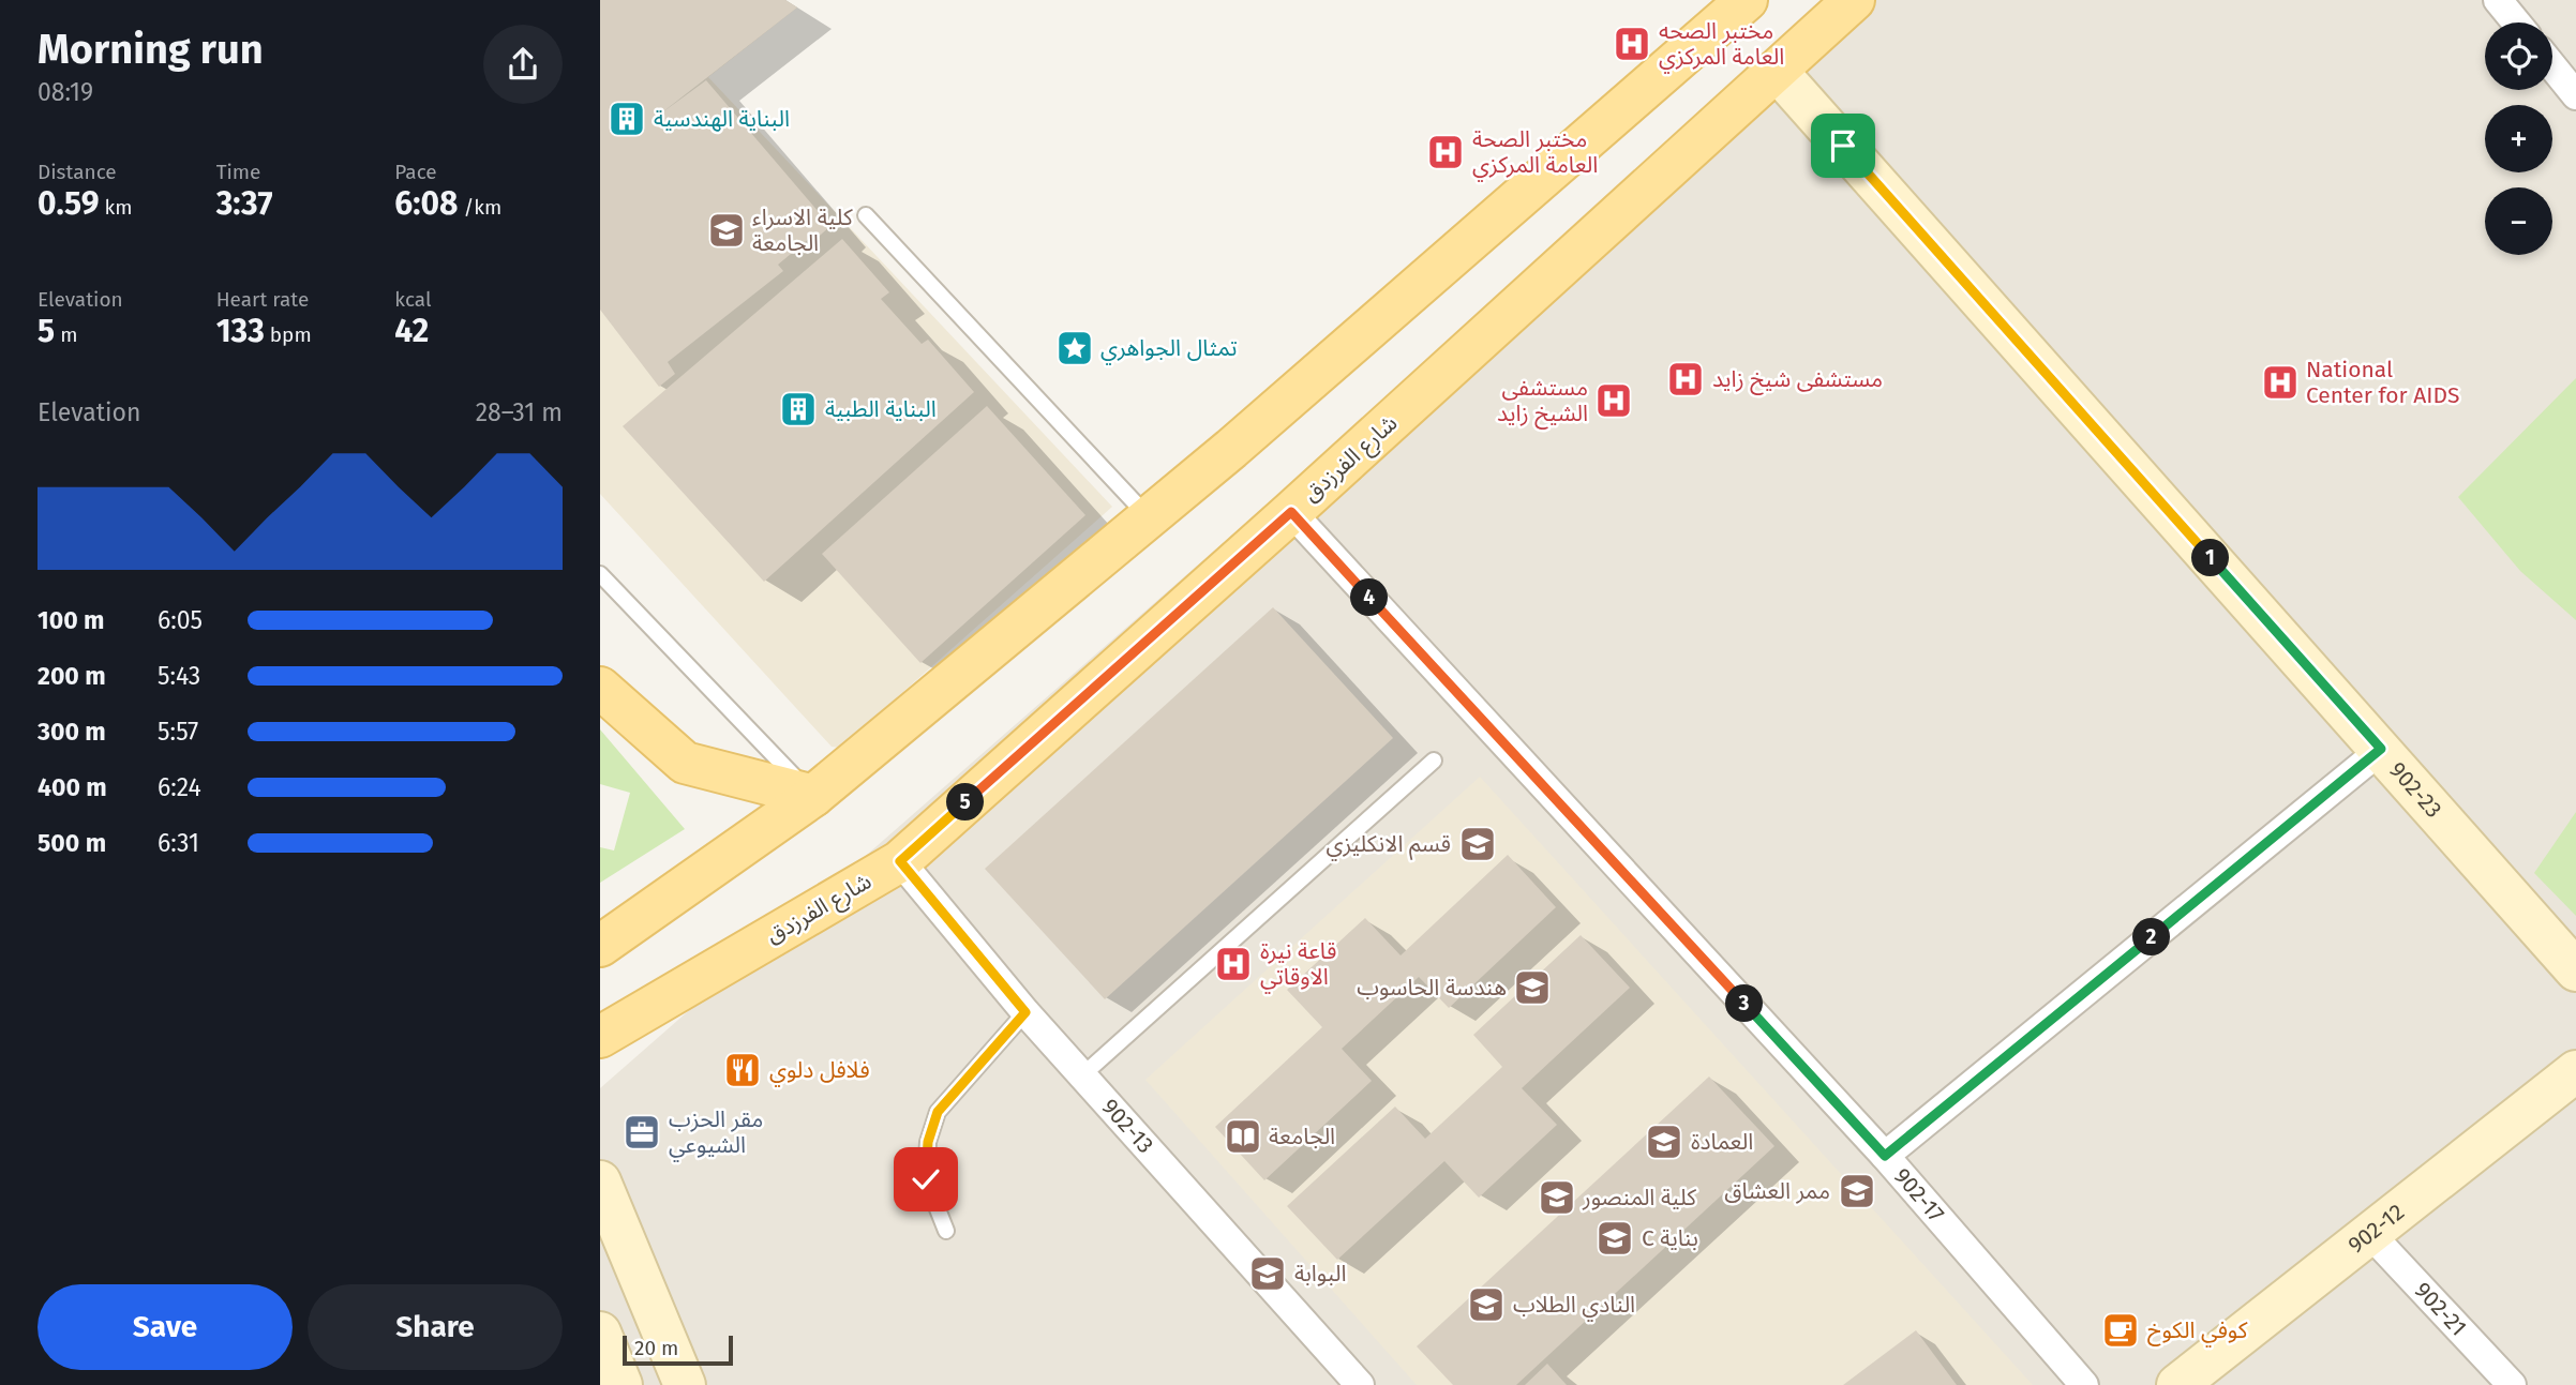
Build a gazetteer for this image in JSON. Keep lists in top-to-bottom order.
{
  "streets": {
    "main road": ["شارع الفرزدق"],
    "street": [
      "902-23",
      "902-13",
      "902-17",
      "902-12",
      "902-21"
    ]
  },
  "crossings": [
    ["شارع الفرزدق", "902-23"],
    ["شارع الفرزدق", "902-13"],
    ["شارع الفرزدق", "902-17"],
    ["902-12", "902-21"]
  ],
  "places": {
    "hospital": [
      "مختبر الصحه العامة المركزي",
      "مختبر الصحة العامة المركزي",
      "مستشفى شيخ زايد",
      "National Center for AIDS",
      "مستشفى الشيخ زايد",
      "قاعة نيرة الاوقاتي"
    ],
    "building": ["البناية الهندسية", "البناية الطبية"],
    "school or university": [
      "كلية الاسراء الجامعة",
      "قسم الانكليزي",
      "هندسة الحاسوب",
      "العمادة",
      "ممر العشاق",
      "كلية المنصور",
      "C بناية",
      "البوابة",
      "النادي الطلاب"
    ],
    "place": ["تمثال الجواهري"],
    "restaurant": ["فلافل دلوي"],
    "office": ["مقر الحزب الشيوعي"],
    "library": ["الجامعة"],
    "cafe": ["كوفي الكوخ"]
  },
  "scale_bar": "20 m",
  "page": {
    "heading": ["Morning run", "08:19"],
    "map_buttons": ["+", "−"],
    "stats": [
      ["Distance", "0.59 km"],
      ["Time", "3:37"],
      ["Pace", "6:08 /km"],
      ["Elevation", "5 m"],
      ["Heart rate", "133 bpm"],
      ["kcal", "42"]
    ],
    "chart": ["Elevation", "28–31 m"],
    "pins": [
      "1",
      "4",
      "5",
      "2",
      "3"
    ],
    "list": [
      {
        "name": "100 m",
        "note": "6:05"
      },
      {
        "name": "200 m",
        "note": "5:43"
      },
      {
        "name": "300 m",
        "note": "5:57"
      },
      {
        "name": "400 m",
        "note": "6:24"
      },
      {
        "name": "500 m",
        "note": "6:31"
      }
    ],
    "buttons": ["Save", "Share"],
    "scale": "20 m"
  }
}
